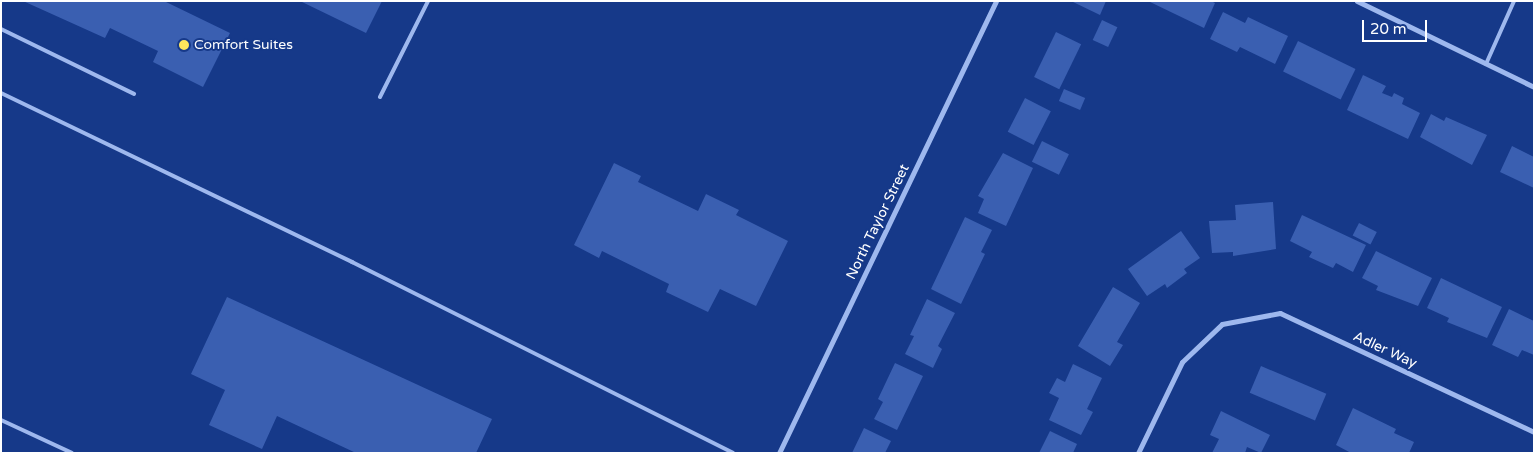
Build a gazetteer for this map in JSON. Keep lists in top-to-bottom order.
{
  "streets": {
    "street": ["North Taylor Street", "Adler Way"]
  },
  "places": ["Comfort Suites"],
  "scale_bar": "20 m"
}
